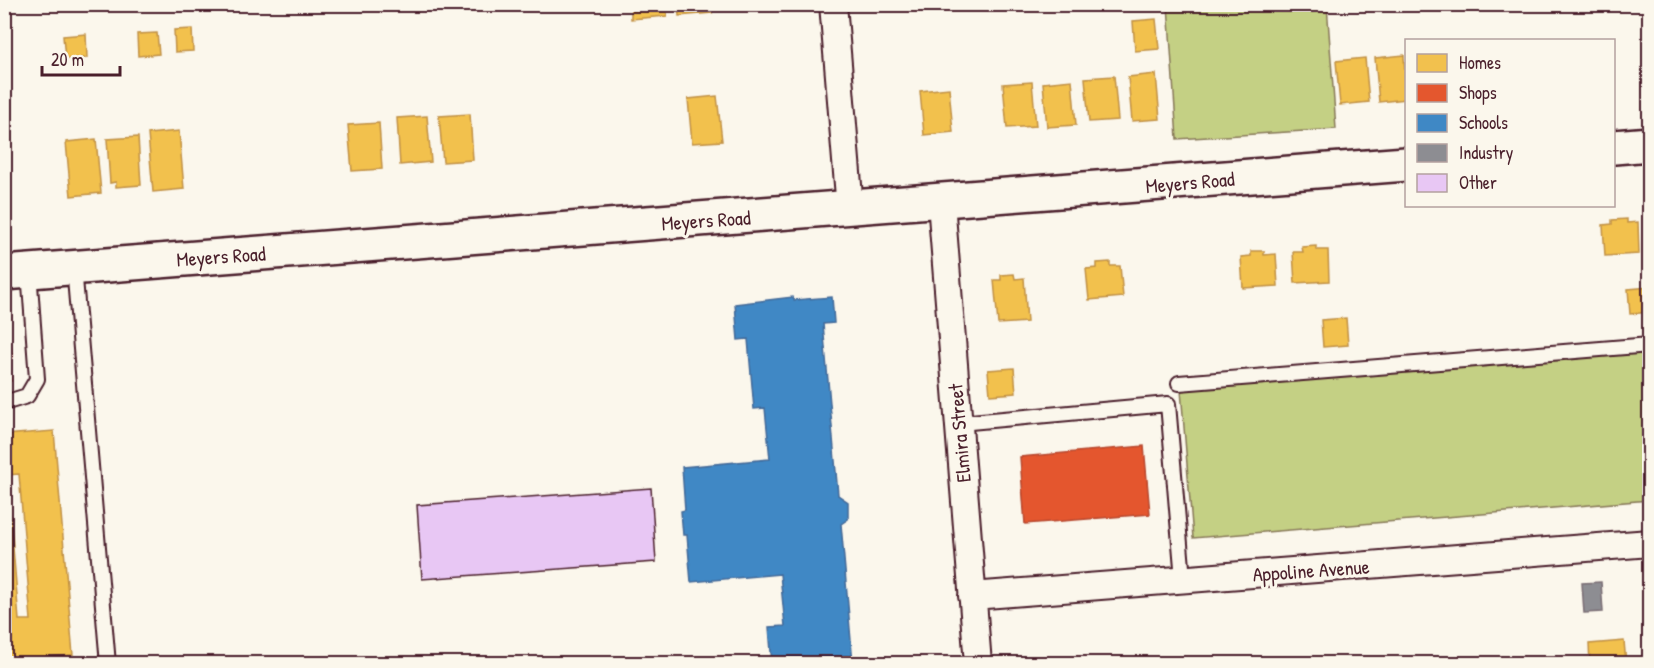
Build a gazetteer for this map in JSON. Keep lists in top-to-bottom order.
{
  "streets": {
    "street": ["Meyers Road", "Elmira Street", "Appoline Avenue"]
  },
  "crossings": [
    ["Meyers Road", "Elmira Street"],
    ["Elmira Street", "Appoline Avenue"]
  ],
  "legend": [
    "Homes",
    "Shops",
    "Schools",
    "Industry",
    "Other"
  ],
  "scale_bar": "20 m"
}
